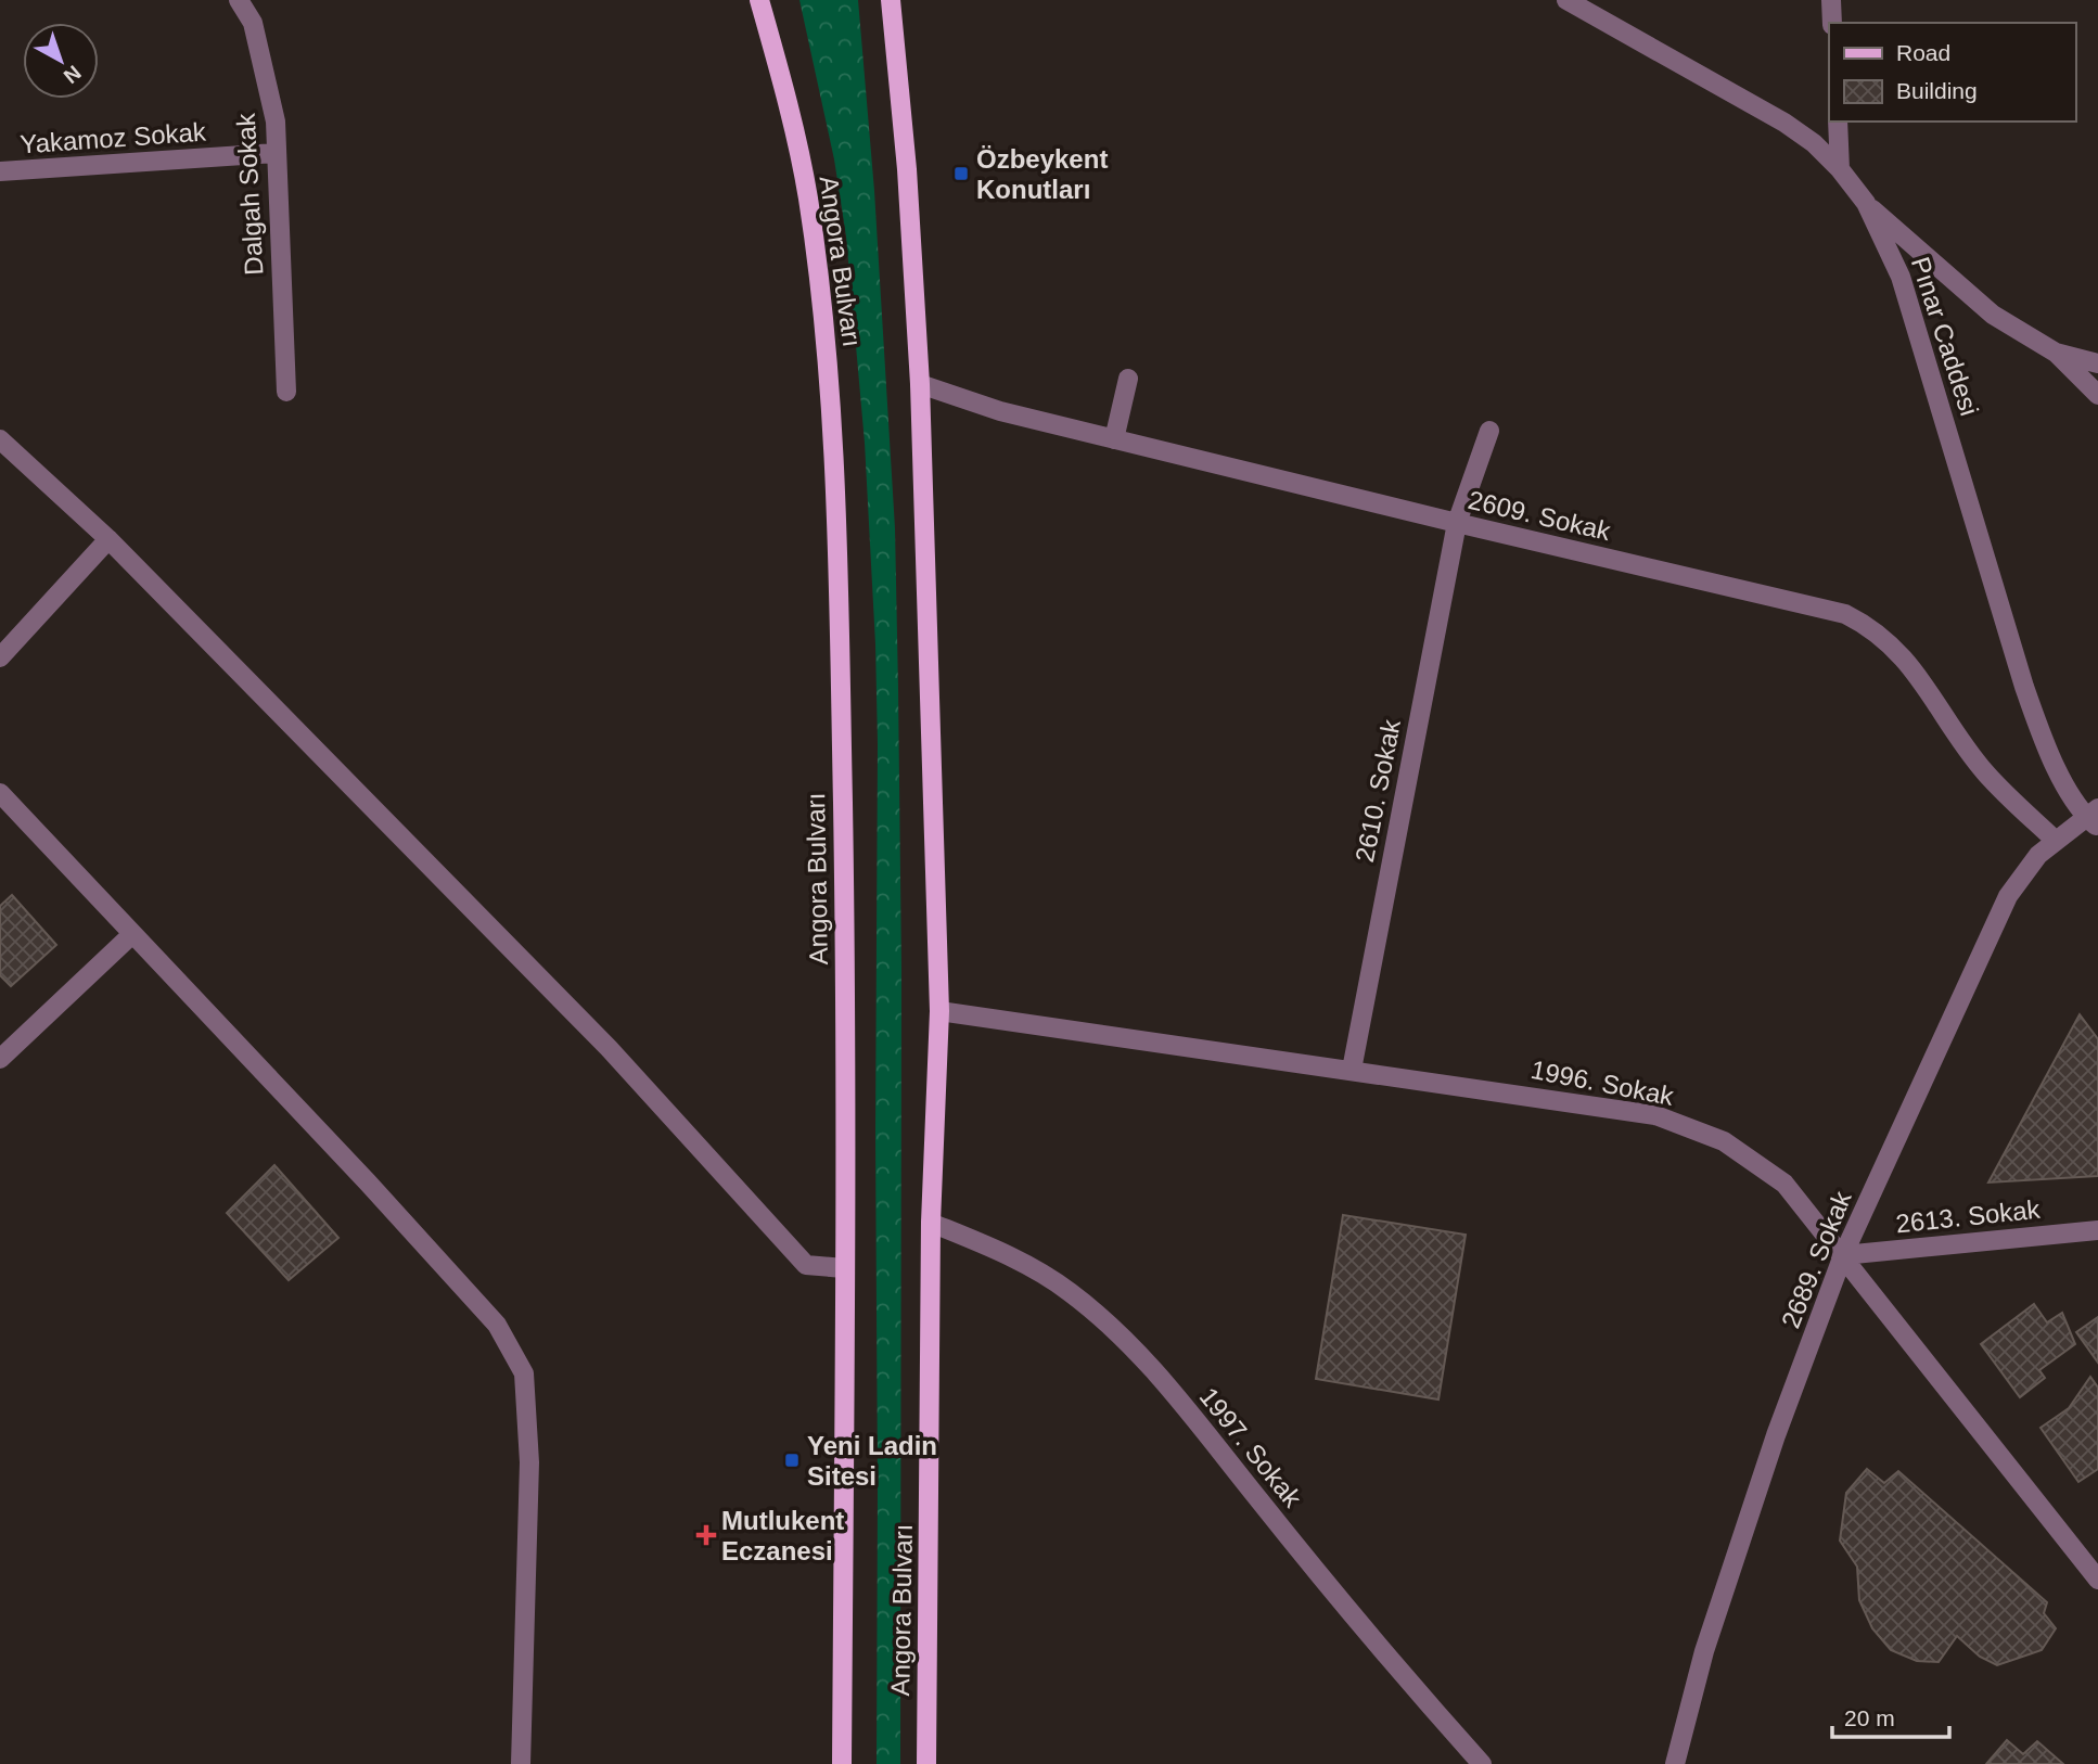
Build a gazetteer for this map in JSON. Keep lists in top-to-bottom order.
{
  "streets": {
    "main road": ["Angora Bulvarı"],
    "street": [
      "Yakamoz Sokak",
      "Dalgah Sokak",
      "Pınar Caddesi",
      "2609. Sokak",
      "2610. Sokak",
      "1996. Sokak",
      "2613. Sokak",
      "2689. Sokak",
      "1997. Sokak"
    ]
  },
  "crossings": [
    ["Yakamoz Sokak", "Dalgah Sokak"],
    ["Angora Bulvarı", "2609. Sokak"],
    ["Angora Bulvarı", "1996. Sokak"],
    ["Angora Bulvarı", "1997. Sokak"],
    ["Pınar Caddesi", "2689. Sokak"],
    ["2609. Sokak", "2610. Sokak"],
    ["2609. Sokak", "2689. Sokak"],
    ["2610. Sokak", "1996. Sokak"],
    ["1996. Sokak", "2613. Sokak"],
    ["1996. Sokak", "2689. Sokak"],
    ["2613. Sokak", "2689. Sokak"]
  ],
  "places": {
    "transit": ["Özbeykent Konutları", "Yeni Ladin Sitesi"],
    "health": ["Mutlukent Eczanesi"]
  },
  "legend": ["Road", "Building"],
  "scale_bar": "20 m",
  "north": "bottom right"
}
